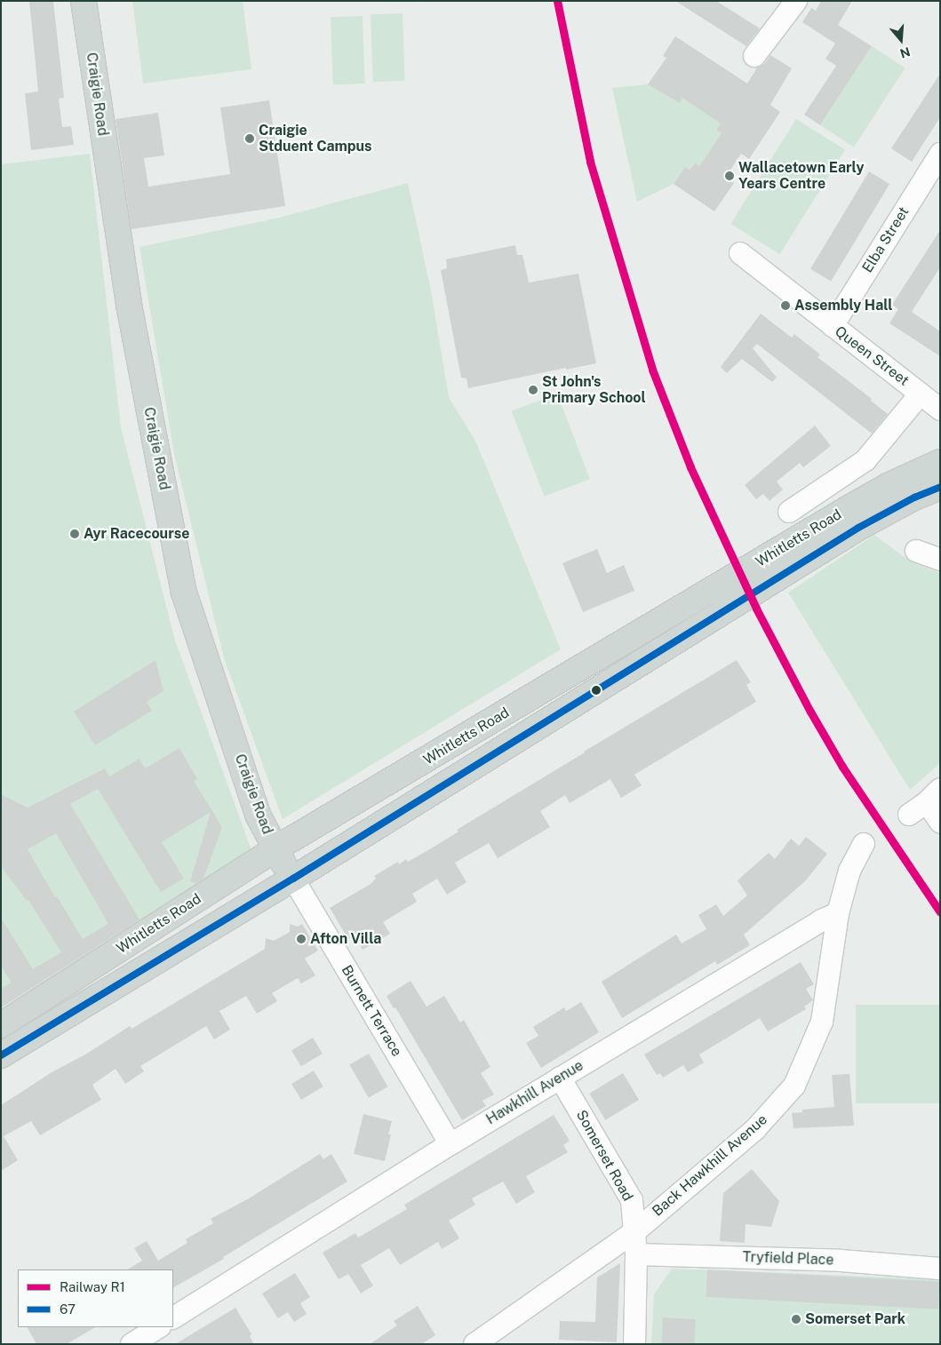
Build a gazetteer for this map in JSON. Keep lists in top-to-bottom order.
{
  "streets": {
    "main road": ["Craigie Road", "Whitletts Road"],
    "street": [
      "Elba Street",
      "Queen Street",
      "Burnett Terrace",
      "Hawkhill Avenue",
      "Somerset Road",
      "Back Hawkhill Avenue",
      "Tryfield Place"
    ]
  },
  "crossings": [
    ["Craigie Road", "Whitletts Road"],
    ["Craigie Road", "Burnett Terrace"],
    ["Elba Street", "Queen Street"],
    ["Whitletts Road", "Burnett Terrace"],
    ["Burnett Terrace", "Hawkhill Avenue"],
    ["Hawkhill Avenue", "Somerset Road"],
    ["Hawkhill Avenue", "Back Hawkhill Avenue"],
    ["Somerset Road", "Back Hawkhill Avenue"],
    ["Somerset Road", "Tryfield Place"]
  ],
  "places": [
    "Craigie Stduent Campus",
    "Wallacetown Early Years Centre",
    "Assembly Hall",
    "St John's Primary School",
    "Ayr Racecourse",
    "Afton Villa",
    "Somerset Park"
  ],
  "lines": ["rail line R1", "transit line 67"],
  "legend": ["Railway R1", "67"],
  "north": "bottom"
}
